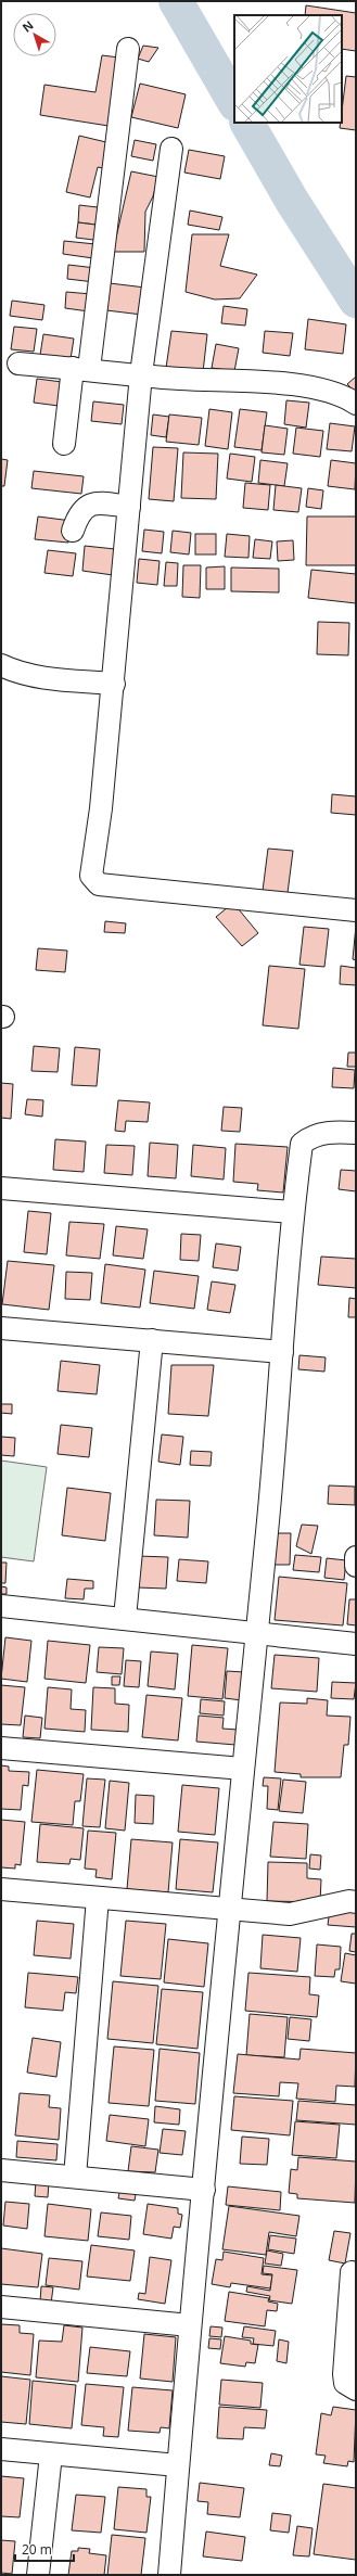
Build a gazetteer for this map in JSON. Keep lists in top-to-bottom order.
{
  "scale_bar": "20 m",
  "north": "top left"
}
